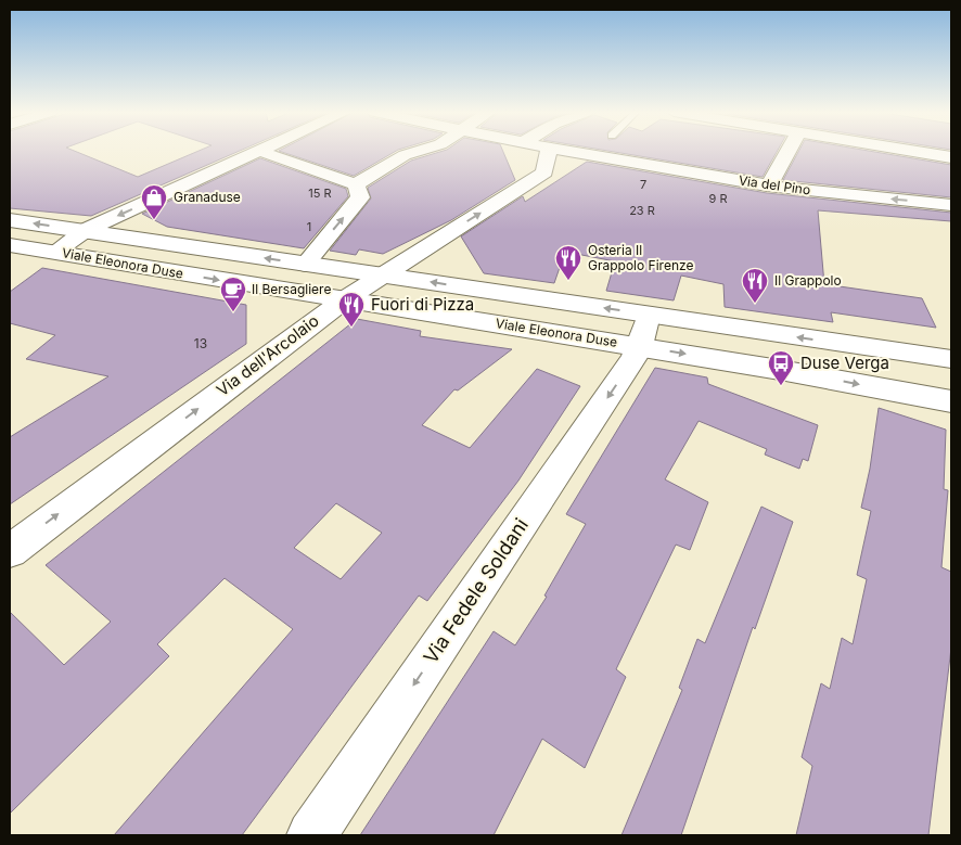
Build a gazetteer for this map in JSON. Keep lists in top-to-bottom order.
{
  "streets": {
    "street": [
      "Via del Pino",
      "Viale Eleonora Duse",
      "Via dell'Arcolaio",
      "Via Fedele Soldani"
    ]
  },
  "crossings": [
    ["Viale Eleonora Duse", "Via dell'Arcolaio"],
    ["Viale Eleonora Duse", "Via Fedele Soldani"]
  ],
  "one_way": ["Via del Pino", "Via Fedele Soldani"],
  "places": {
    "shop": ["Granaduse"],
    "restaurant": ["Osteria Il Grappolo Firenze", "Il Grappolo", "Fuori di Pizza"],
    "cafe": ["Il Bersagliere"],
    "bus stop": ["Duse Verga"]
  },
  "house_numbers": [
    "7",
    "15 R",
    "9 R",
    "23 R",
    "1",
    "13"
  ]
}
